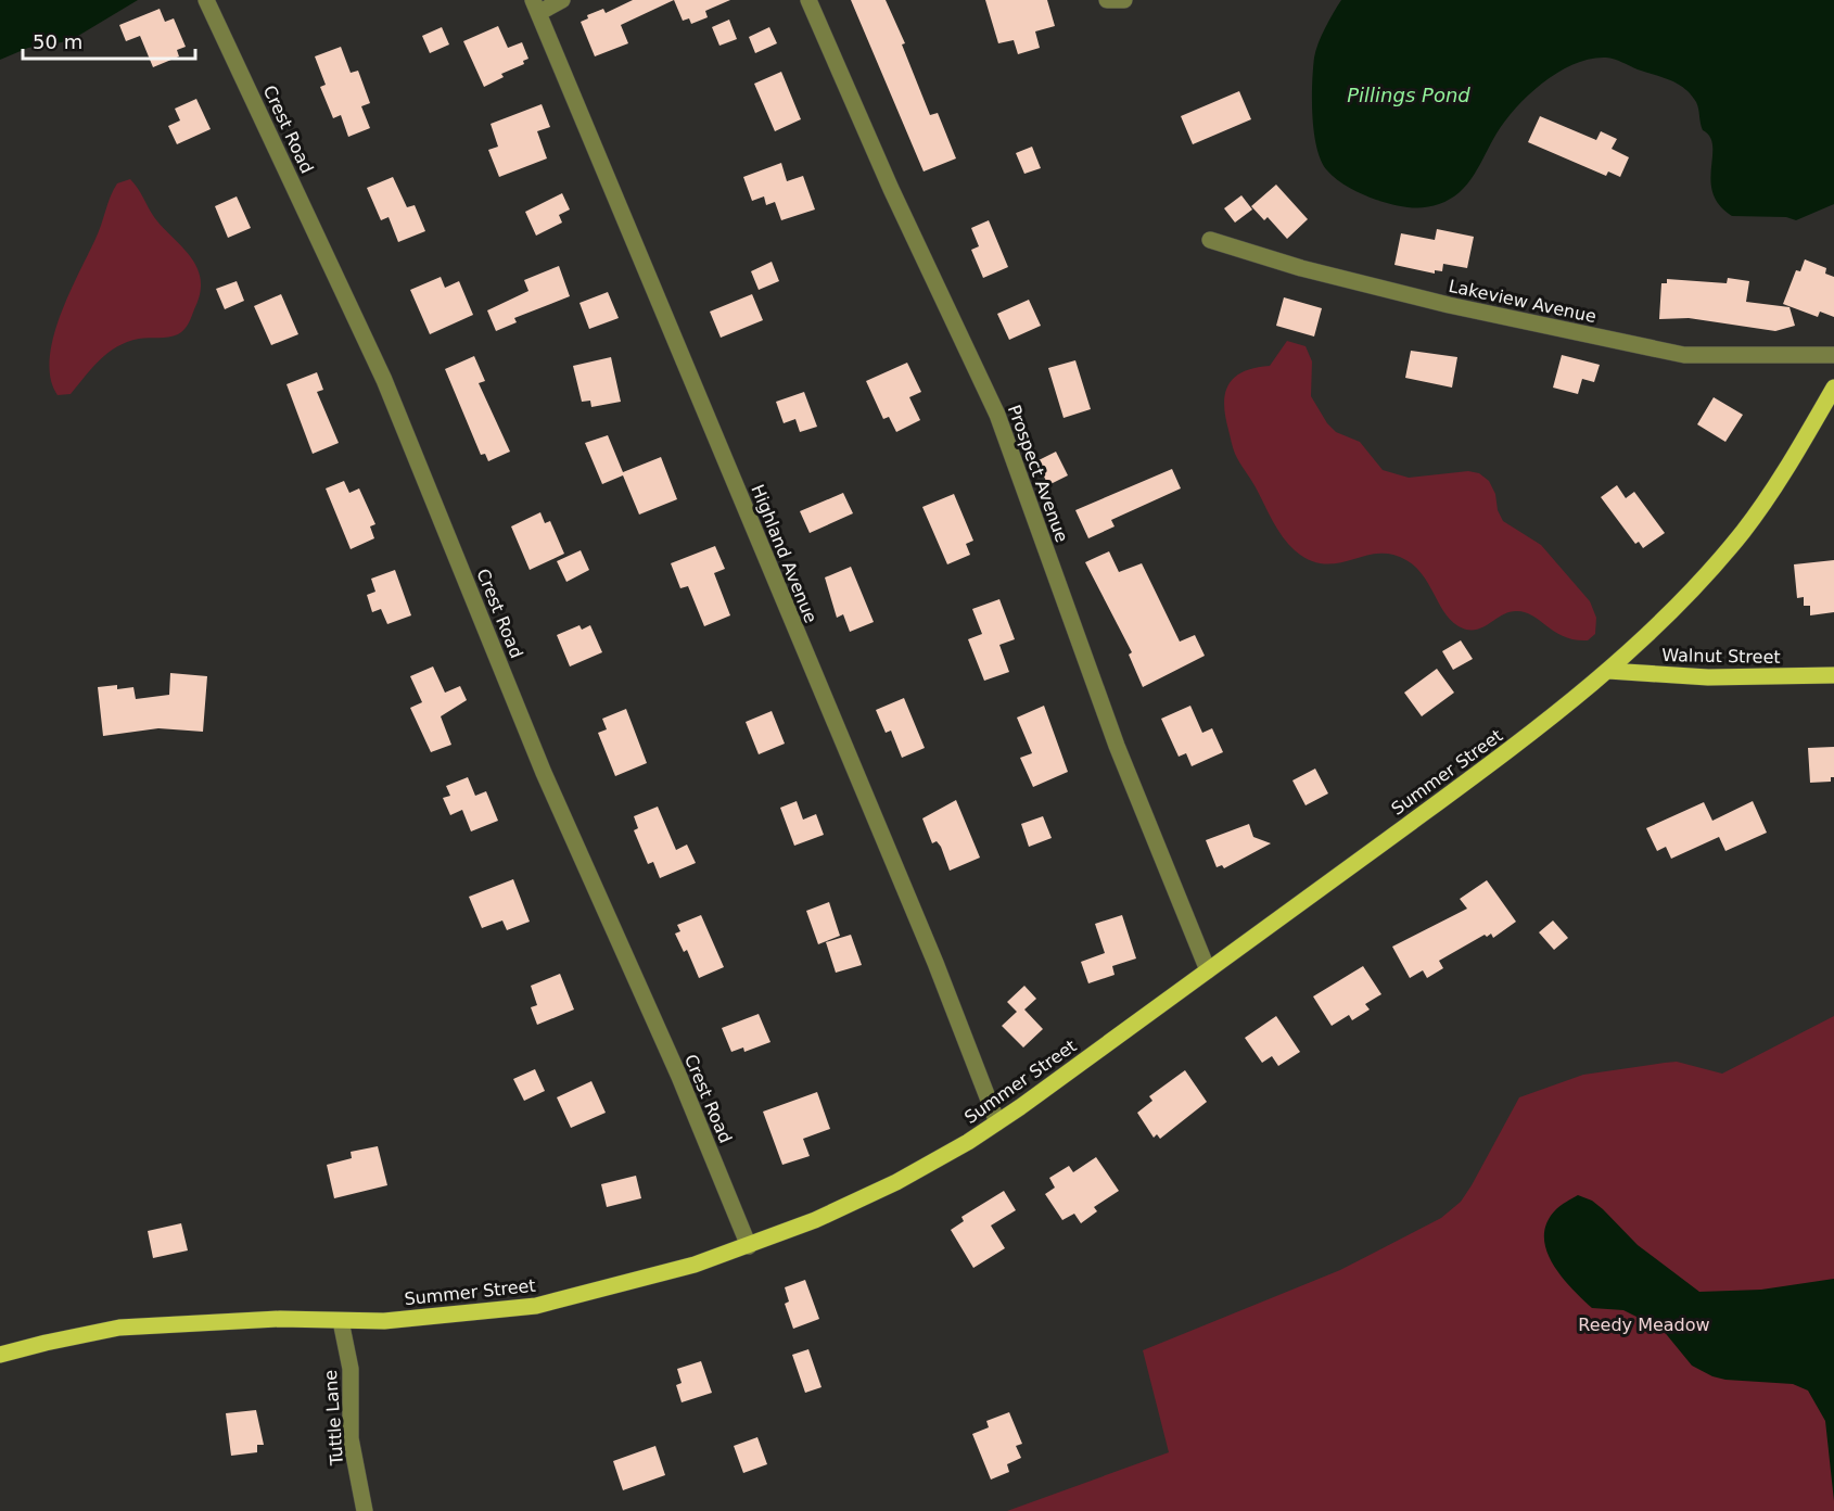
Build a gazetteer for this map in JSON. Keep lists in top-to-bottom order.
{
  "streets": {
    "main road": ["Walnut Street", "Summer Street"],
    "street": [
      "Crest Road",
      "Lakeview Avenue",
      "Prospect Avenue",
      "Highland Avenue",
      "Tuttle Lane"
    ]
  },
  "crossings": [
    ["Crest Road", "Summer Street"],
    ["Prospect Avenue", "Summer Street"],
    ["Highland Avenue", "Summer Street"],
    ["Walnut Street", "Summer Street"],
    ["Summer Street", "Tuttle Lane"]
  ],
  "water": ["Pillings Pond"],
  "parks": ["Reedy Meadow"],
  "scale_bar": "50 m"
}
